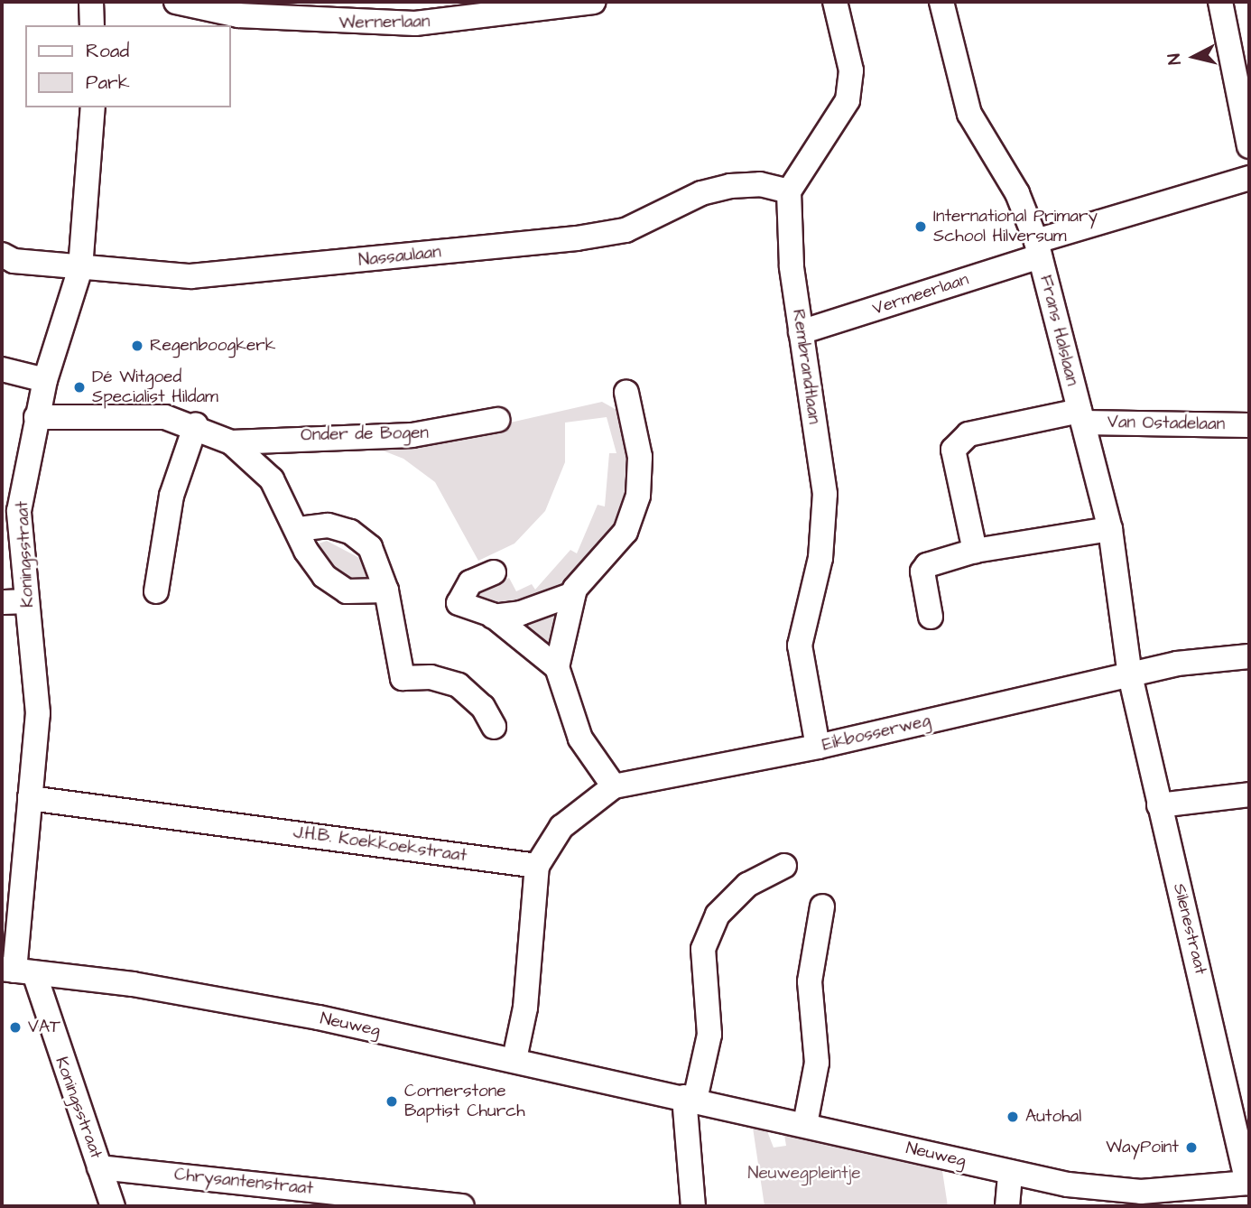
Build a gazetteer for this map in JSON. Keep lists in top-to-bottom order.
{
  "streets": {
    "street": [
      "Wernerlaan",
      "Nassaulaan",
      "Vermeerlaan",
      "Frans Halslaan",
      "Rembrandtlaan",
      "Van Ostadelaan",
      "Onder de Bogen",
      "Koningsstraat",
      "Eikbosserweg",
      "J.H.B. Koekkoekstraat",
      "Silenestraat",
      "Neuweg",
      "Chrysantenstraat"
    ]
  },
  "crossings": [
    ["Nassaulaan", "Rembrandtlaan"],
    ["Nassaulaan", "Koningsstraat"],
    ["Vermeerlaan", "Frans Halslaan"],
    ["Vermeerlaan", "Rembrandtlaan"],
    ["Frans Halslaan", "Van Ostadelaan"],
    ["Frans Halslaan", "Eikbosserweg"],
    ["Frans Halslaan", "Silenestraat"],
    ["Rembrandtlaan", "Eikbosserweg"],
    ["Koningsstraat", "J.H.B. Koekkoekstraat"],
    ["Koningsstraat", "Neuweg"],
    ["Koningsstraat", "Chrysantenstraat"],
    ["Eikbosserweg", "J.H.B. Koekkoekstraat"],
    ["Eikbosserweg", "Silenestraat"],
    ["Silenestraat", "Neuweg"]
  ],
  "parks": ["Neuwegpleintje"],
  "places": [
    "International Primary School Hilversum",
    "Regenboogkerk",
    "Dé Witgoed Specialist Hildam",
    "VAT",
    "Cornerstone Baptist Church",
    "Autohal",
    "WayPoint"
  ],
  "legend": ["Road", "Park"],
  "north": "left"
}
